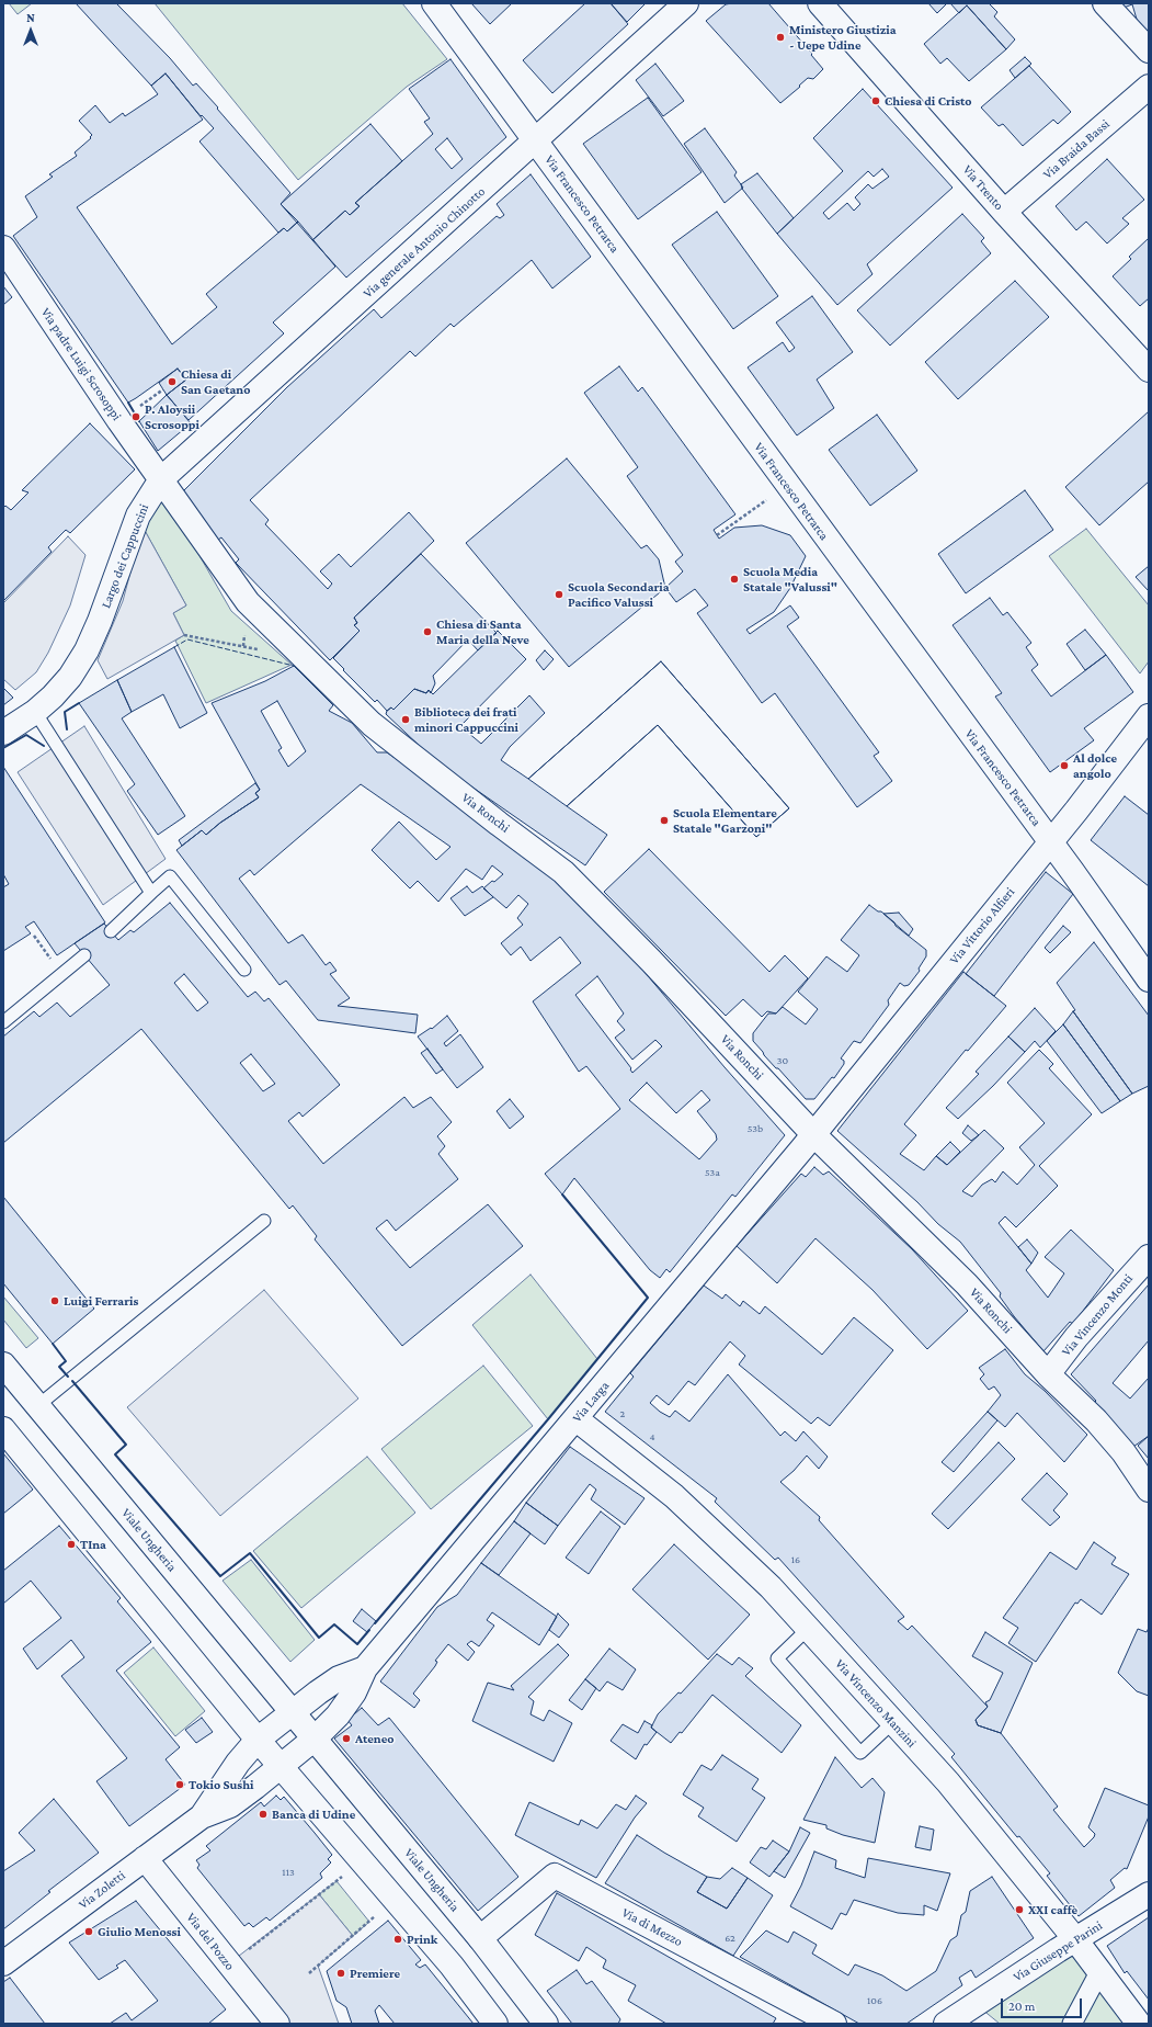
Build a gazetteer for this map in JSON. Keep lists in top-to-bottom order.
{
  "streets": {
    "street": [
      "Via Braida Bassi",
      "Via Trento",
      "Via Francesco Petrarca",
      "Via generale Antonio Chinotto",
      "Via padre Luigi Scrosoppi",
      "Largo dei Cappuccini",
      "Via Ronchi",
      "Via Vittorio Alfieri",
      "Via Vincenzo Monti",
      "Via Larga",
      "Viale Ungheria",
      "Via Vincenzo Manzini",
      "Via Zoletti",
      "Via di Mezzo",
      "Via del Pozzo",
      "Via Giuseppe Parini"
    ]
  },
  "crossings": [
    ["Via Braida Bassi", "Via Trento"],
    ["Via Francesco Petrarca", "Via generale Antonio Chinotto"],
    ["Via Francesco Petrarca", "Via Vittorio Alfieri"],
    ["Via generale Antonio Chinotto", "Via padre Luigi Scrosoppi"],
    ["Via generale Antonio Chinotto", "Largo dei Cappuccini"],
    ["Via generale Antonio Chinotto", "Via Ronchi"],
    ["Via padre Luigi Scrosoppi", "Largo dei Cappuccini"],
    ["Via padre Luigi Scrosoppi", "Via Ronchi"],
    ["Largo dei Cappuccini", "Via Ronchi"],
    ["Via Ronchi", "Via Vittorio Alfieri"],
    ["Via Ronchi", "Via Vincenzo Monti"],
    ["Via Ronchi", "Via Larga"],
    ["Via Vittorio Alfieri", "Via Larga"],
    ["Via Larga", "Viale Ungheria"],
    ["Via Larga", "Via Vincenzo Manzini"],
    ["Viale Ungheria", "Via di Mezzo"],
    ["Via Vincenzo Manzini", "Via Giuseppe Parini"],
    ["Via Zoletti", "Via del Pozzo"]
  ],
  "places": [
    "Ministero Giustizia - Uepe Udine",
    "Chiesa di Cristo",
    "Chiesa di San Gaetano",
    "P. Aloysii Scrosoppi",
    "Scuola Media Statale \"Valussi\"",
    "Scuola Secondaria Pacifico Valussi",
    "Chiesa di Santa Maria della Neve",
    "Biblioteca dei frati minori Cappuccini",
    "Al dolce angolo",
    "Scuola Elementare Statale \"Garzoni\"",
    "Luigi Ferraris",
    "TIna",
    "Ateneo",
    "Tokio Sushi",
    "Banca di Udine",
    "XXI caffè",
    "Giulio Menossi",
    "Prink",
    "Premiere"
  ],
  "house_numbers": [
    "30",
    "53b",
    "53a",
    "2",
    "4",
    "16",
    "113",
    "62",
    "106"
  ],
  "scale_bar": "20 m",
  "north": "top"
}
